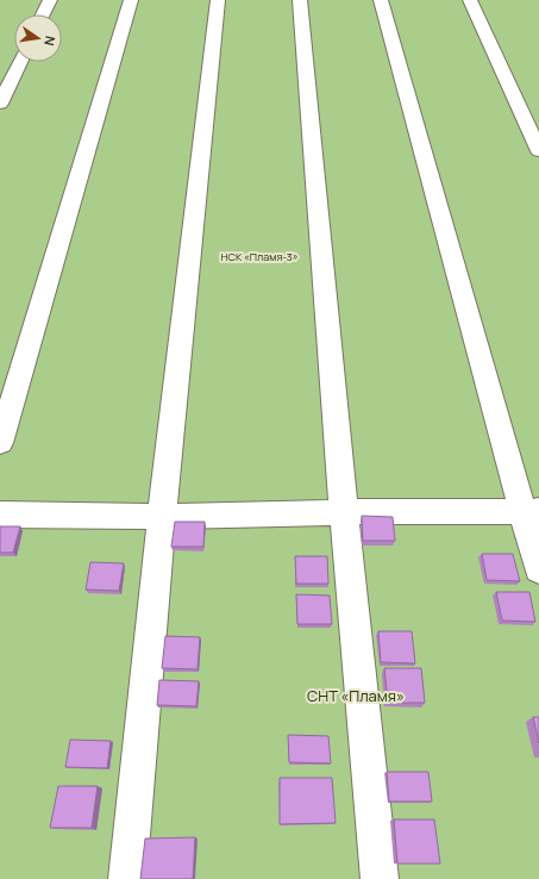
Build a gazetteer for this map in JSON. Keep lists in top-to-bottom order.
{
  "parks": ["НСК «Пламя-3»", "СНТ «Пламя»"],
  "north": "right"
}
